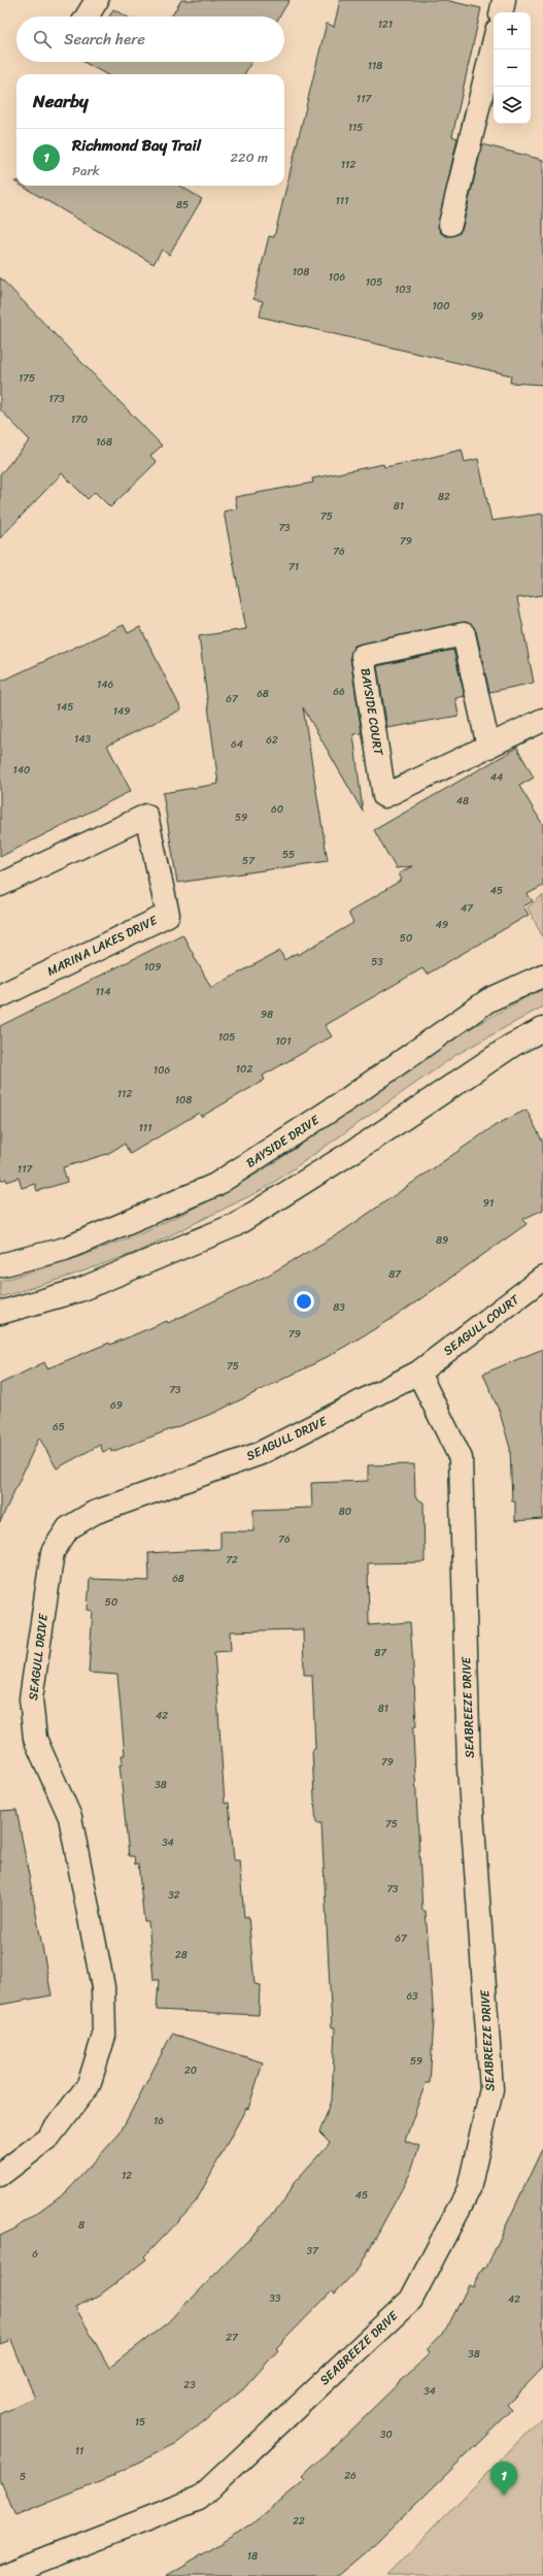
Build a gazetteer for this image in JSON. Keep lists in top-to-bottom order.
{
  "streets": {
    "street": [
      "BAYSIDE COURT",
      "MARINA LAKES DRIVE",
      "BAYSIDE DRIVE",
      "SEAGULL COURT",
      "SEAGULL DRIVE",
      "SEABREEZE DRIVE"
    ]
  },
  "crossings": [
    ["SEAGULL COURT", "SEAGULL DRIVE"],
    ["SEAGULL COURT", "SEABREEZE DRIVE"],
    ["SEAGULL DRIVE", "SEABREEZE DRIVE"]
  ],
  "house_numbers": [
    "121",
    "118",
    "117",
    "115",
    "112",
    "111",
    "85",
    "108",
    "106",
    "105",
    "103",
    "100",
    "99",
    "175",
    "173",
    "170",
    "168",
    "82",
    "81",
    "75",
    "73",
    "79",
    "76",
    "71",
    "146",
    "66",
    "68",
    "67",
    "145",
    "149",
    "143",
    "62",
    "64",
    "140",
    "44",
    "48",
    "60",
    "59",
    "55",
    "57",
    "45",
    "47",
    "49",
    "50",
    "53",
    "109",
    "114",
    "98",
    "105",
    "101",
    "102",
    "106",
    "112",
    "108",
    "111",
    "117",
    "91",
    "89",
    "87",
    "83",
    "79",
    "75",
    "73",
    "69",
    "65",
    "80",
    "76",
    "72",
    "68",
    "50",
    "87",
    "81",
    "42",
    "79",
    "38",
    "75",
    "34",
    "73",
    "32",
    "67",
    "28",
    "63",
    "59",
    "20",
    "16",
    "12",
    "45",
    "8",
    "37",
    "6",
    "33",
    "42",
    "27",
    "38",
    "23",
    "34",
    "15",
    "30",
    "11",
    "26",
    "5",
    "22",
    "18"
  ],
  "page": {
    "map_buttons": ["+", "−"],
    "search": "Search here",
    "heading": "Nearby",
    "list": [
      {
        "mark": "1",
        "name": "Richmond Bay Trail",
        "note": "Park",
        "value": "220 m"
      }
    ],
    "pins": "1"
  }
}
